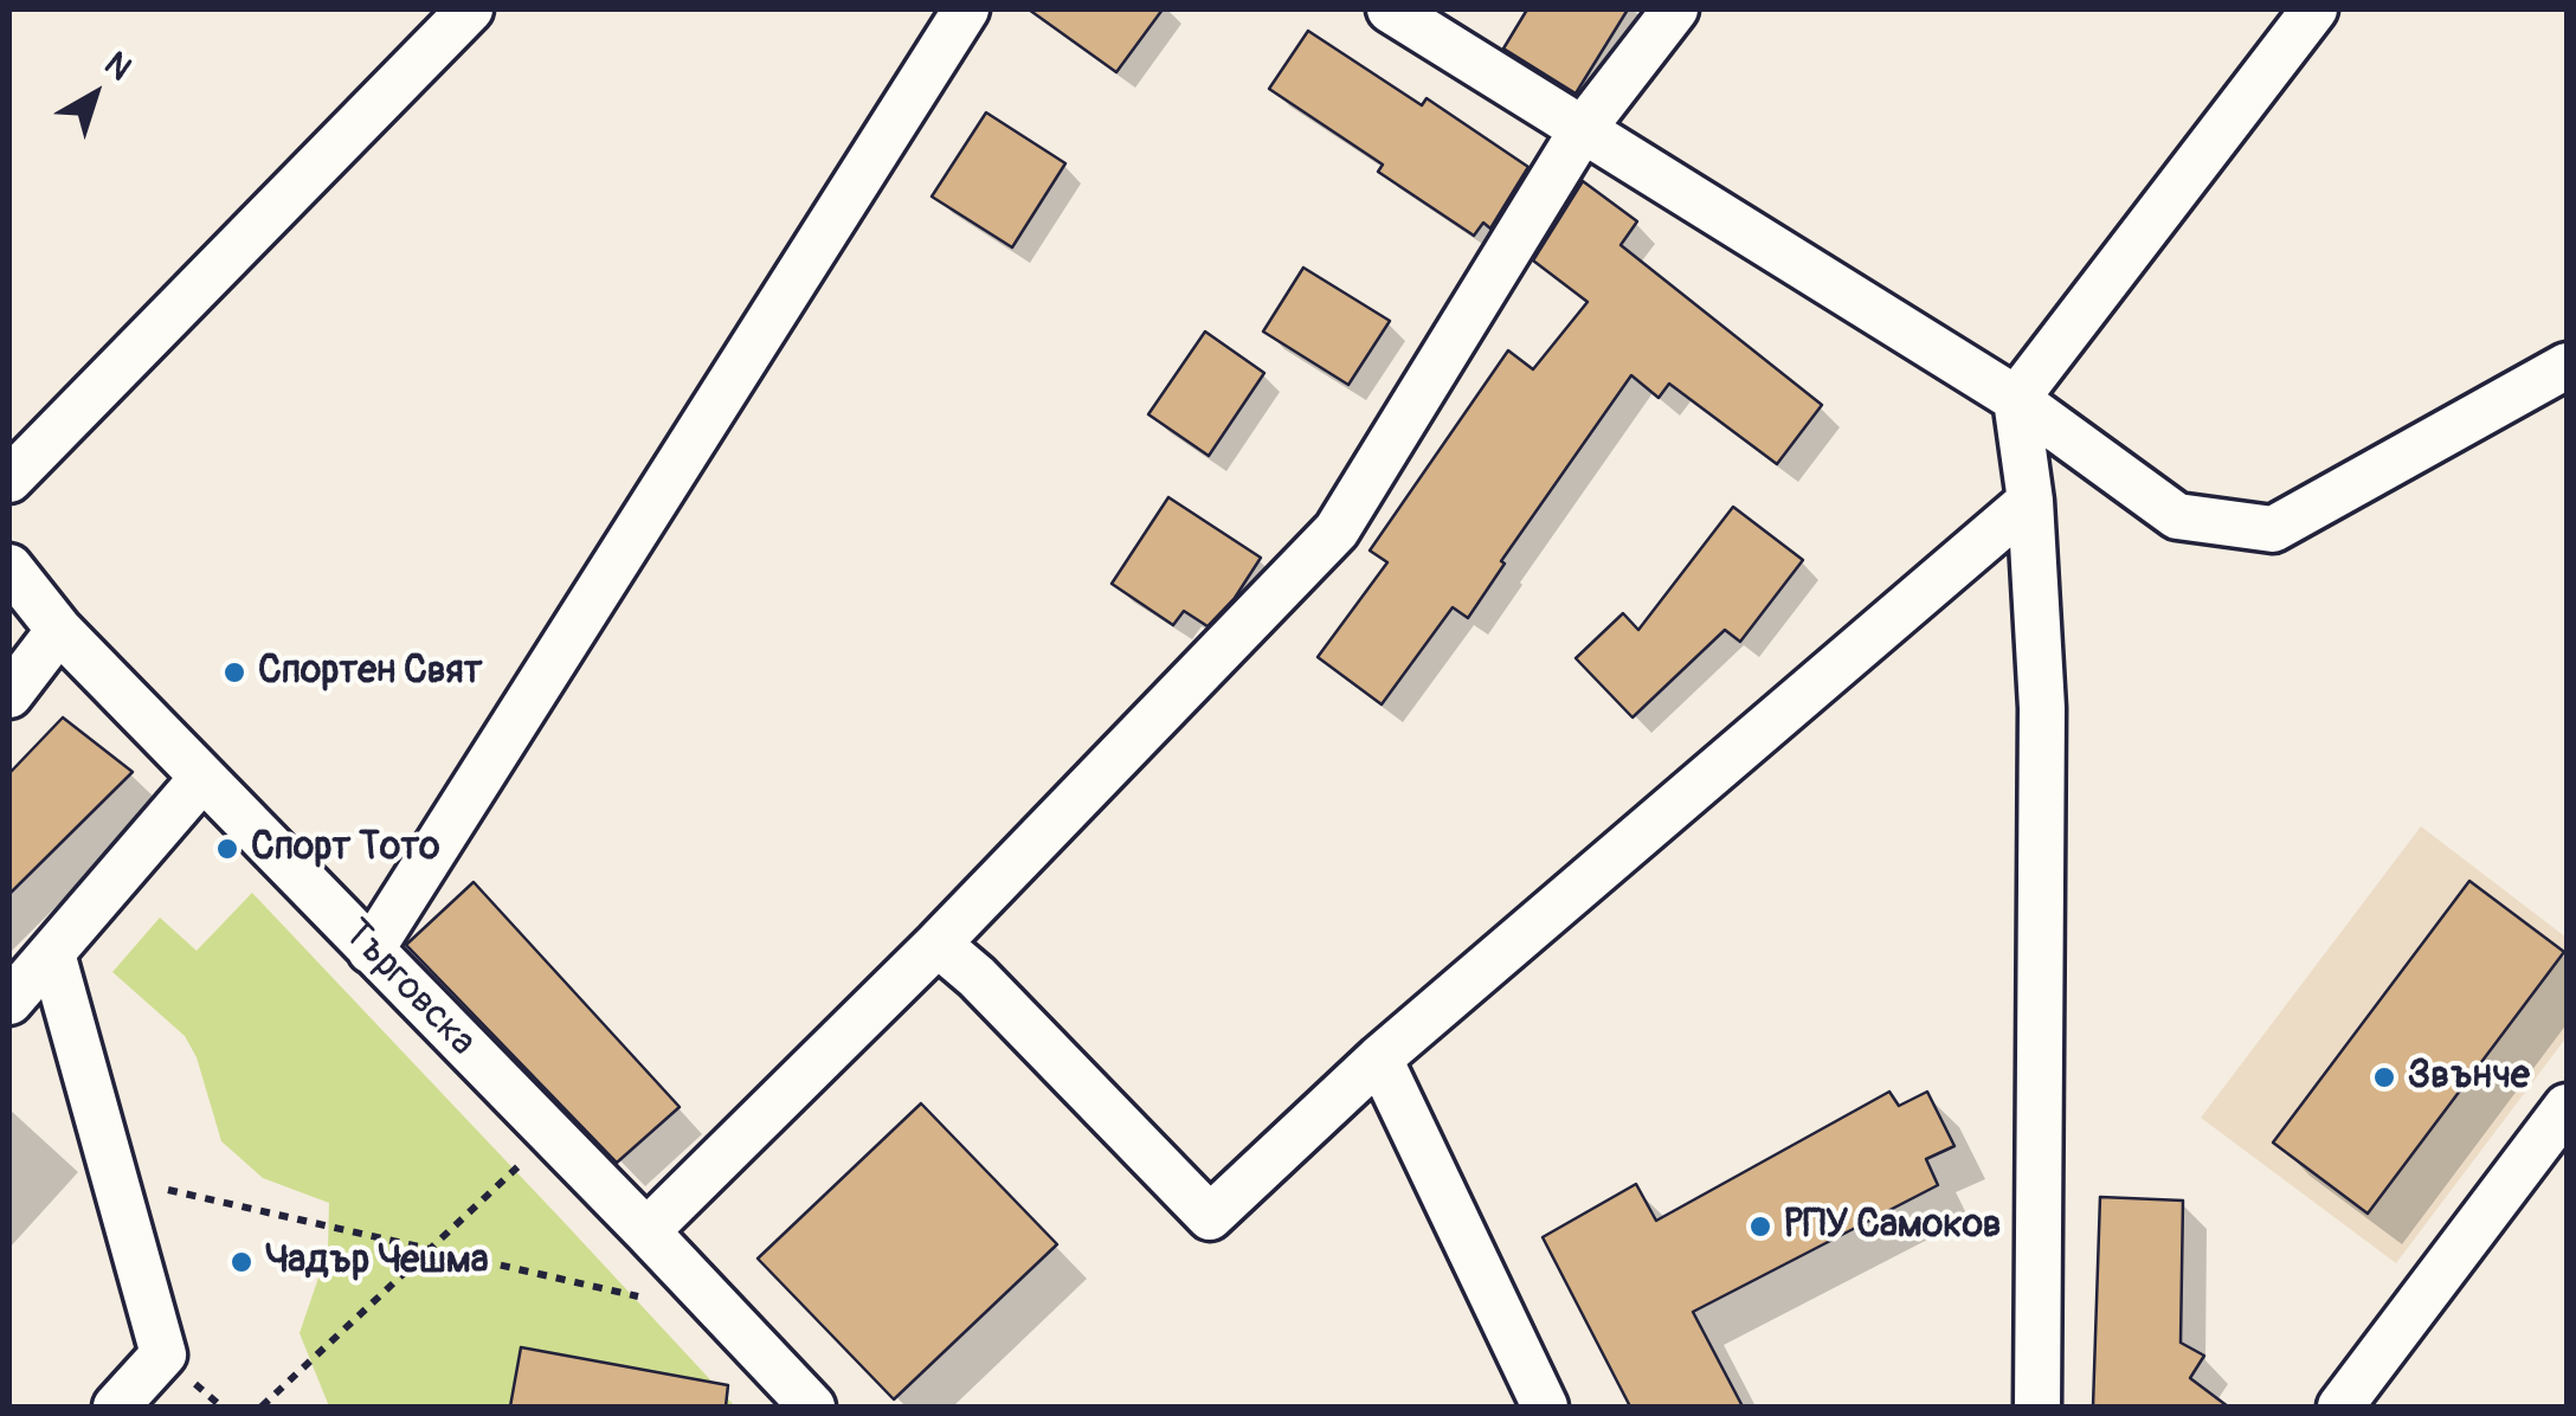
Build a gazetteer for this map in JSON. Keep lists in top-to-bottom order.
{
  "streets": {
    "street": ["Търговска"]
  },
  "places": [
    "Спортен Свят",
    "Спорт Тото",
    "Звънче",
    "РПУ Самоков",
    "Чадър Чешма"
  ],
  "north": "top right"
}
